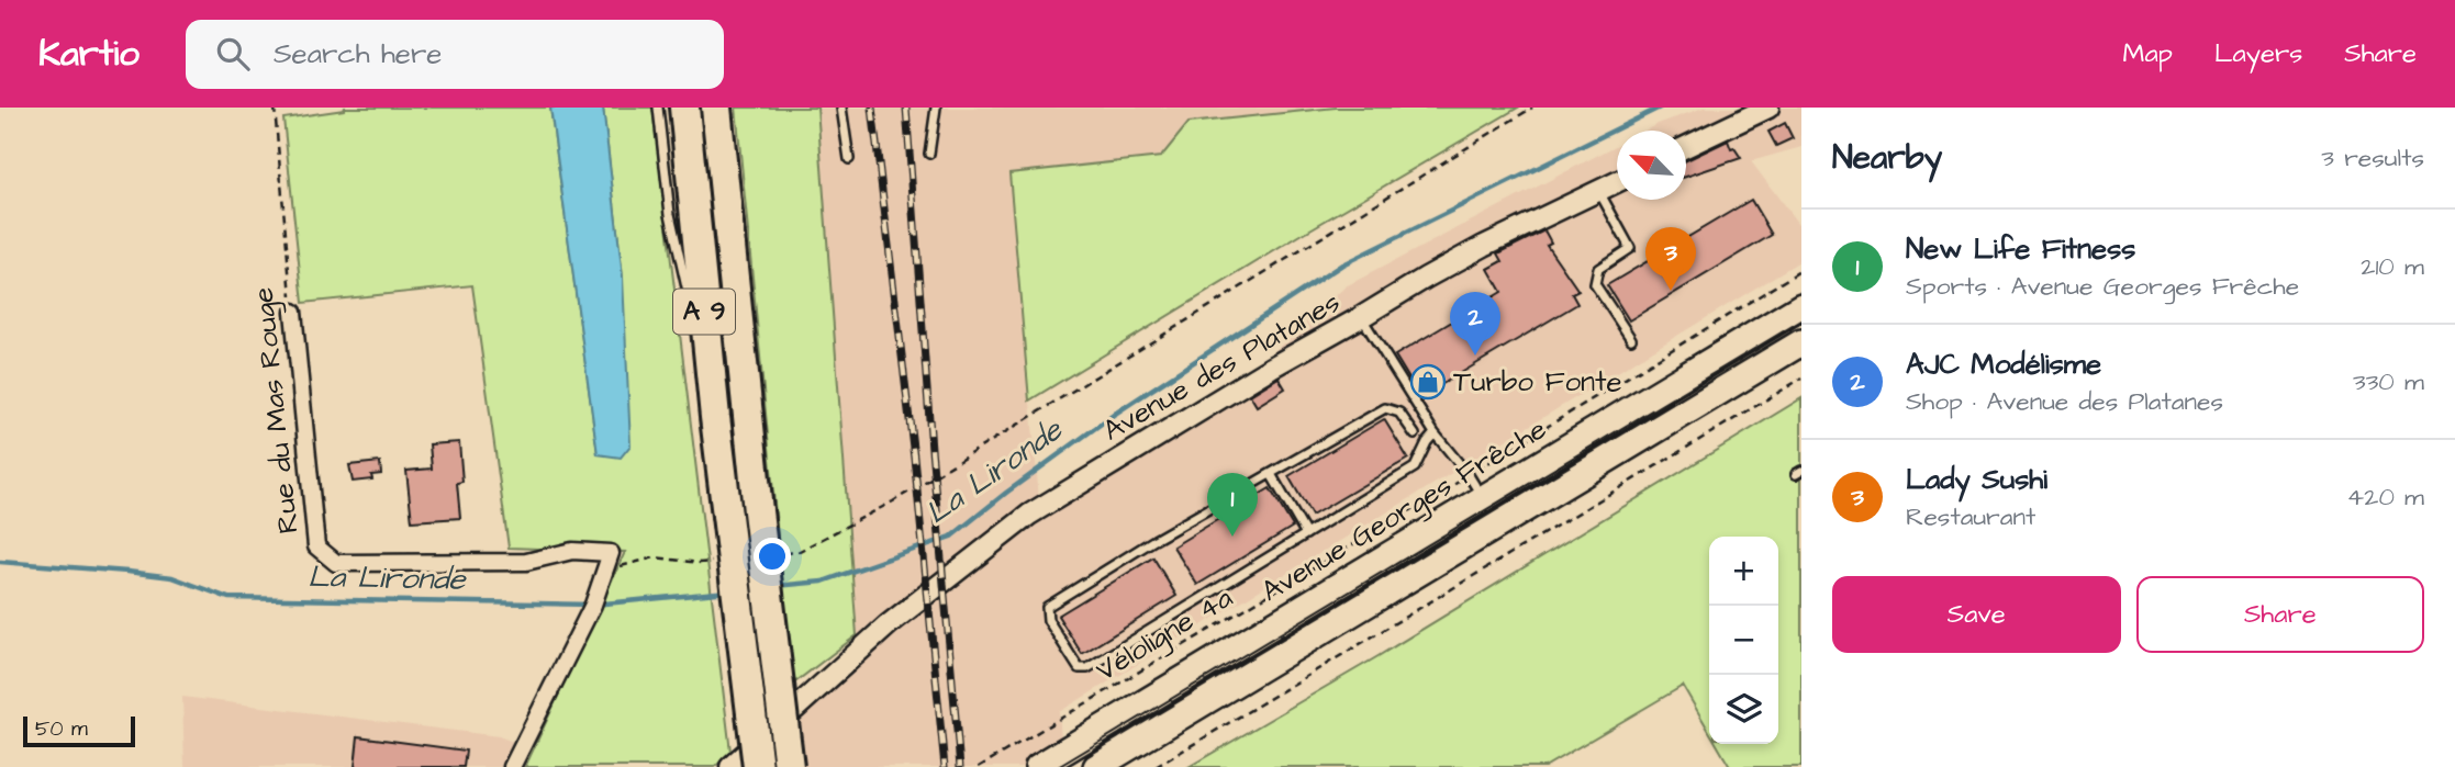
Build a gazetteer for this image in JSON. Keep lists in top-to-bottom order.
{
  "streets": {
    "highway": ["A 9"],
    "main road": ["Avenue Georges Frêche"],
    "street": ["Avenue des Platanes", "Rue du Mas Rouge"],
    "path": ["Véloligne 4a"]
  },
  "water": ["La Lironde"],
  "places": {
    "shop": ["Turbo Fonte"]
  },
  "scale_bar": "50 m",
  "north": "top left",
  "page": {
    "header": "Kartio",
    "search": "Search here",
    "nav": ["Map", "Layers", "Share"],
    "heading": ["Nearby", "3 results"],
    "list": [
      {
        "mark": "1",
        "name": "New Life Fitness",
        "note": "Sports · Avenue Georges Frêche",
        "value": "210 m"
      },
      {
        "mark": "2",
        "name": "AJC Modélisme",
        "note": "Shop · Avenue des Platanes",
        "value": "330 m"
      },
      {
        "mark": "3",
        "name": "Lady Sushi",
        "note": "Restaurant",
        "value": "420 m"
      }
    ],
    "pins": ["3", "2", "1"],
    "map_buttons": ["+", "−"],
    "buttons": ["Save", "Share"],
    "scale": "50 m"
  }
}
